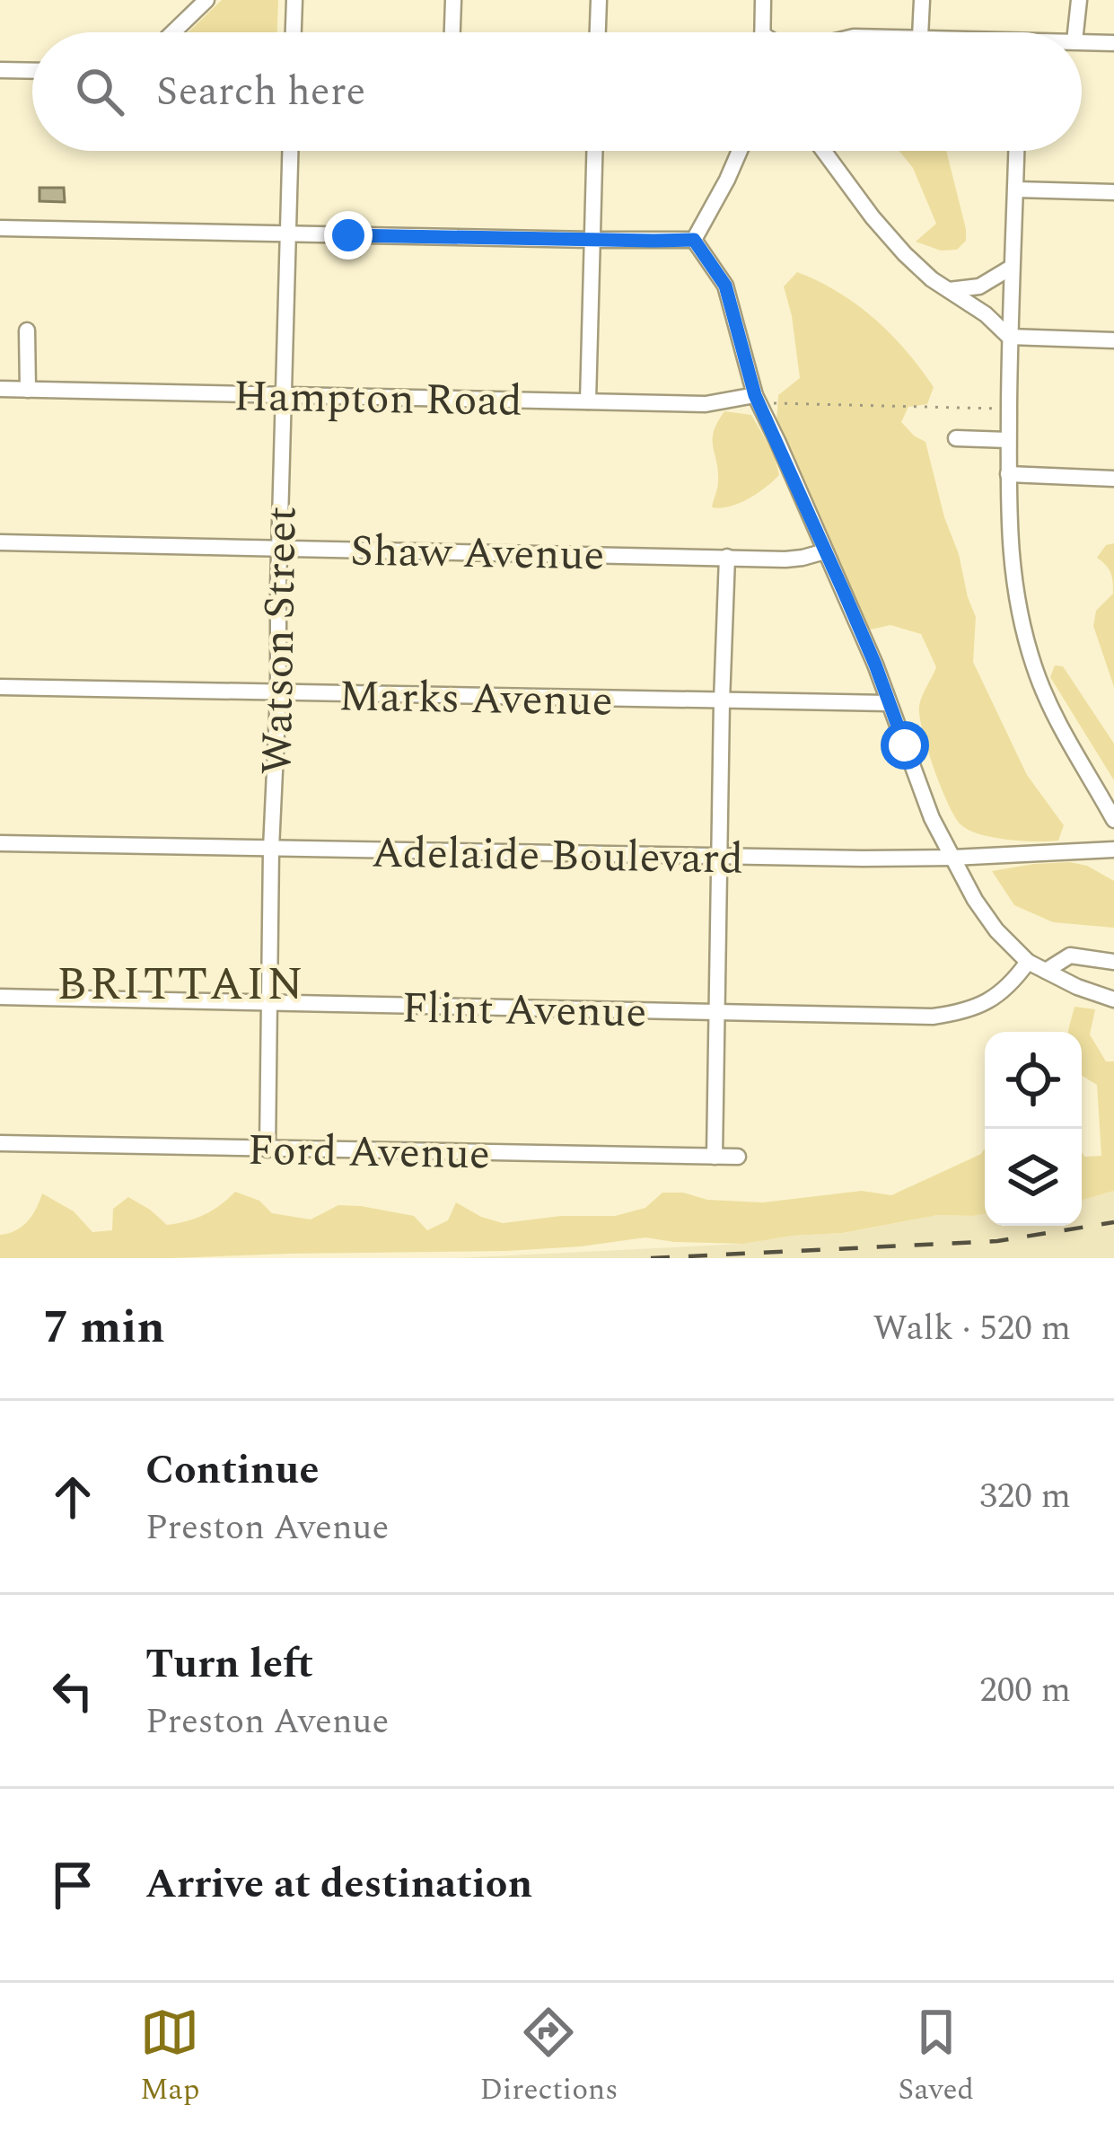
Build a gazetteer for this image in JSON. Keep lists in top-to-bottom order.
{
  "streets": {
    "street": [
      "Hampton Road",
      "Shaw Avenue",
      "Watson Street",
      "Marks Avenue",
      "Adelaide Boulevard",
      "Flint Avenue",
      "Ford Avenue"
    ]
  },
  "crossings": [
    ["Hampton Road", "Watson Street"],
    ["Shaw Avenue", "Watson Street"],
    ["Watson Street", "Marks Avenue"],
    ["Watson Street", "Adelaide Boulevard"],
    ["Watson Street", "Flint Avenue"],
    ["Watson Street", "Ford Avenue"]
  ],
  "districts": ["BRITTAIN"],
  "page": {
    "search": "Search here",
    "heading": ["7 min", "Walk · 520 m"],
    "list": [
      ["Continue", "Preston Avenue", "320 m"],
      ["Turn left", "Preston Avenue", "200 m"],
      "Arrive at destination"
    ],
    "nav": ["Map", "Directions", "Saved"]
  }
}
